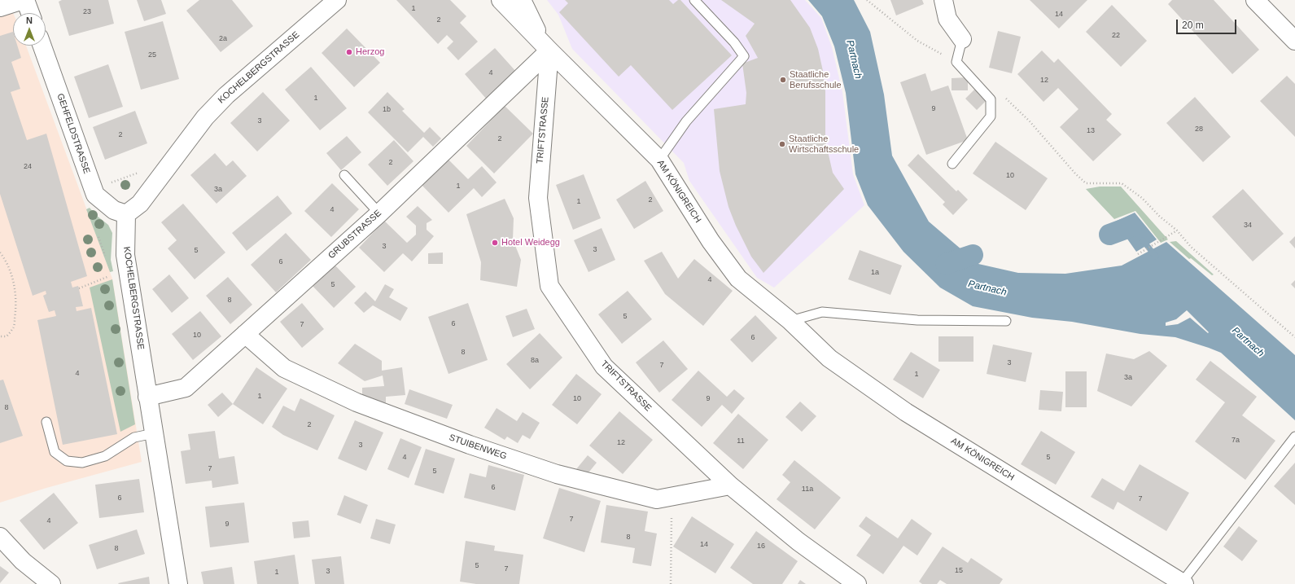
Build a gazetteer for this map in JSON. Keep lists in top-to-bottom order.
{
  "streets": {
    "street": [
      "KOCHELBERGSTRASSE",
      "TRIFTSTRASSE",
      "GEHFELDSTRASSE",
      "AM KÖNIGREICH",
      "GRUBSTRASSE",
      "STUIBENWEG"
    ]
  },
  "crossings": [
    ["KOCHELBERGSTRASSE", "GEHFELDSTRASSE"],
    ["KOCHELBERGSTRASSE", "GRUBSTRASSE"],
    ["TRIFTSTRASSE", "AM KÖNIGREICH"],
    ["TRIFTSTRASSE", "GRUBSTRASSE"],
    ["TRIFTSTRASSE", "STUIBENWEG"],
    ["AM KÖNIGREICH", "GRUBSTRASSE"],
    ["GRUBSTRASSE", "STUIBENWEG"]
  ],
  "water": ["Partnach"],
  "places": [
    "Herzog",
    "Staatliche Berufsschule",
    "Staatliche Wirtschaftsschule",
    "Hotel Weidegg"
  ],
  "house_numbers": [
    "1",
    "23",
    "14",
    "2",
    "22",
    "2a",
    "25",
    "4",
    "12",
    "1",
    "9",
    "1b",
    "3",
    "28",
    "13",
    "2",
    "2",
    "2",
    "24",
    "10",
    "1",
    "3a",
    "2",
    "1",
    "4",
    "34",
    "3",
    "3",
    "5",
    "6",
    "1a",
    "4",
    "5",
    "8",
    "5",
    "6",
    "7",
    "10",
    "6",
    "8",
    "8a",
    "3",
    "7",
    "4",
    "1",
    "3a",
    "1",
    "10",
    "9",
    "8",
    "2",
    "7a",
    "11",
    "12",
    "3",
    "4",
    "5",
    "7",
    "5",
    "6",
    "11a",
    "6",
    "7",
    "7",
    "4",
    "9",
    "8",
    "14",
    "16",
    "8",
    "5",
    "7",
    "15",
    "3",
    "1"
  ],
  "scale_bar": "20 m",
  "north": "top"
}
